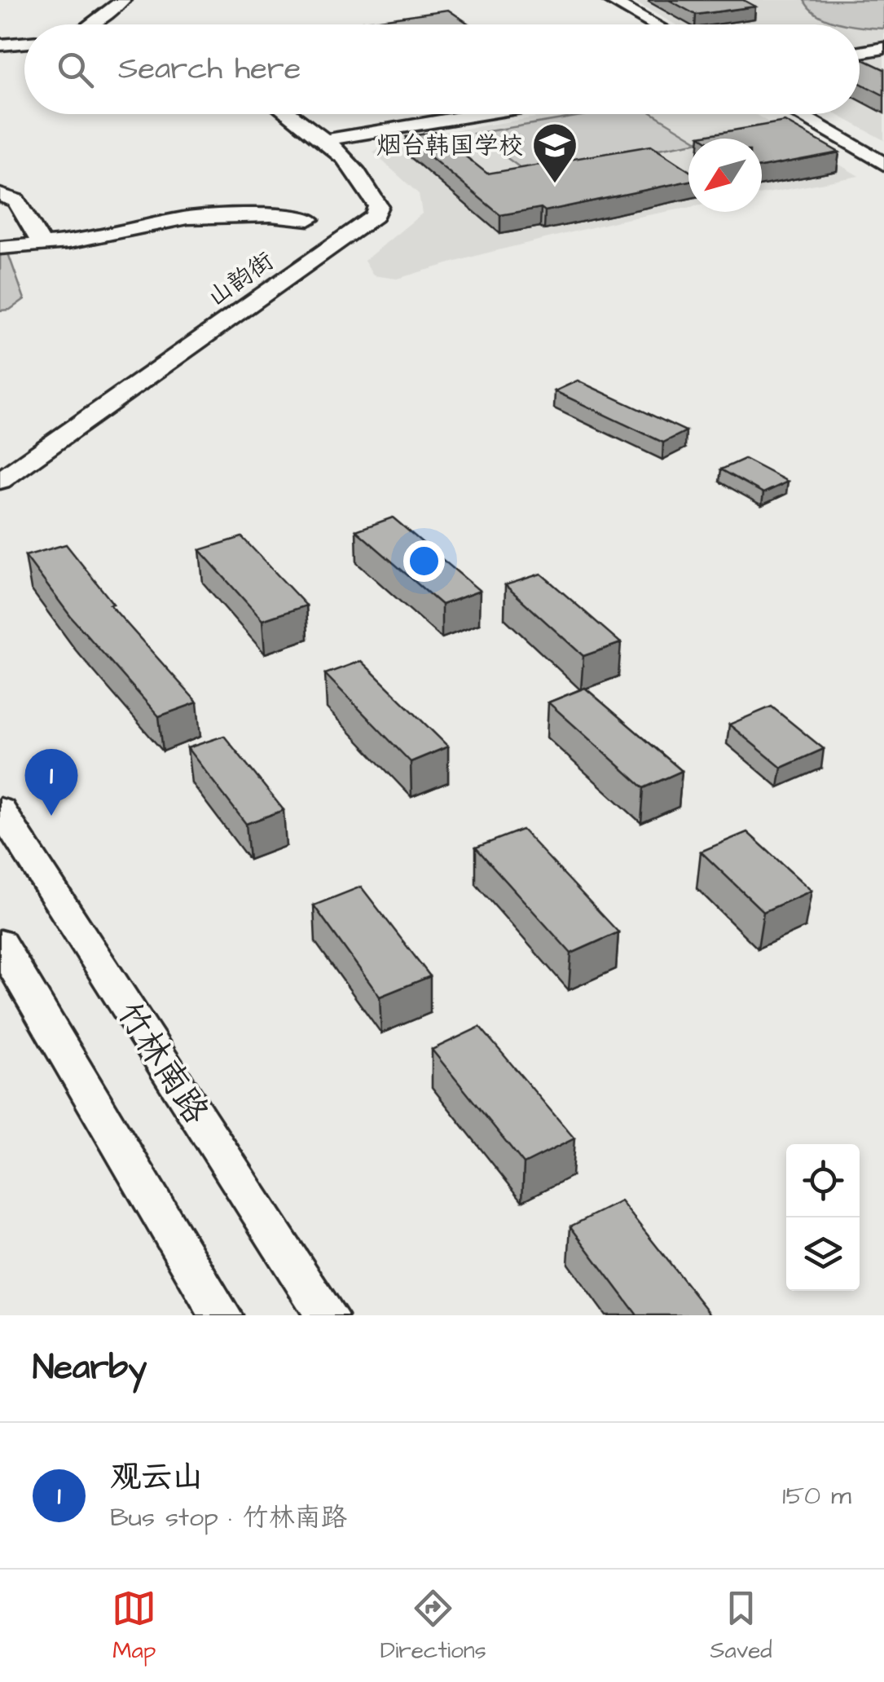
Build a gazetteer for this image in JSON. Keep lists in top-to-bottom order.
{
  "streets": {
    "street": ["山韵街", "竹林南路"]
  },
  "places": {
    "school or university": ["烟台韩国学校"]
  },
  "north": "bottom left",
  "page": {
    "search": "Search here",
    "pins": "1",
    "heading": "Nearby",
    "list": [
      {
        "mark": "1",
        "name": "观云山",
        "note": "Bus stop · 竹林南路",
        "value": "150 m"
      }
    ],
    "nav": ["Map", "Directions", "Saved"]
  }
}
